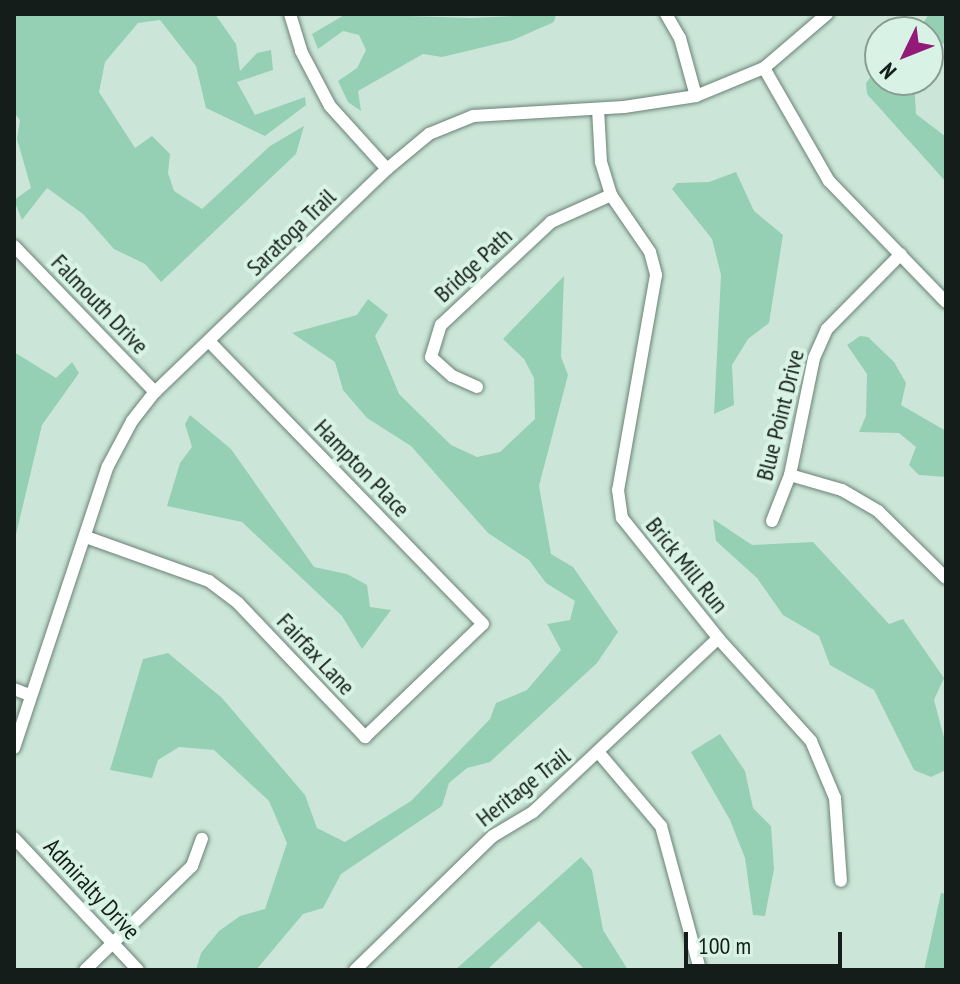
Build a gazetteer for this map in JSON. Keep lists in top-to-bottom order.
{
  "streets": {
    "street": [
      "Saratoga Trail",
      "Bridge Path",
      "Falmouth Drive",
      "Blue Point Drive",
      "Hampton Place",
      "Brick Mill Run",
      "Fairfax Lane",
      "Heritage Trail",
      "Admiralty Drive"
    ]
  },
  "crossings": [
    ["Saratoga Trail", "Falmouth Drive"],
    ["Saratoga Trail", "Hampton Place"],
    ["Saratoga Trail", "Brick Mill Run"],
    ["Saratoga Trail", "Fairfax Lane"],
    ["Bridge Path", "Brick Mill Run"],
    ["Hampton Place", "Fairfax Lane"],
    ["Brick Mill Run", "Heritage Trail"]
  ],
  "scale_bar": "100 m",
  "north": "bottom left"
}
